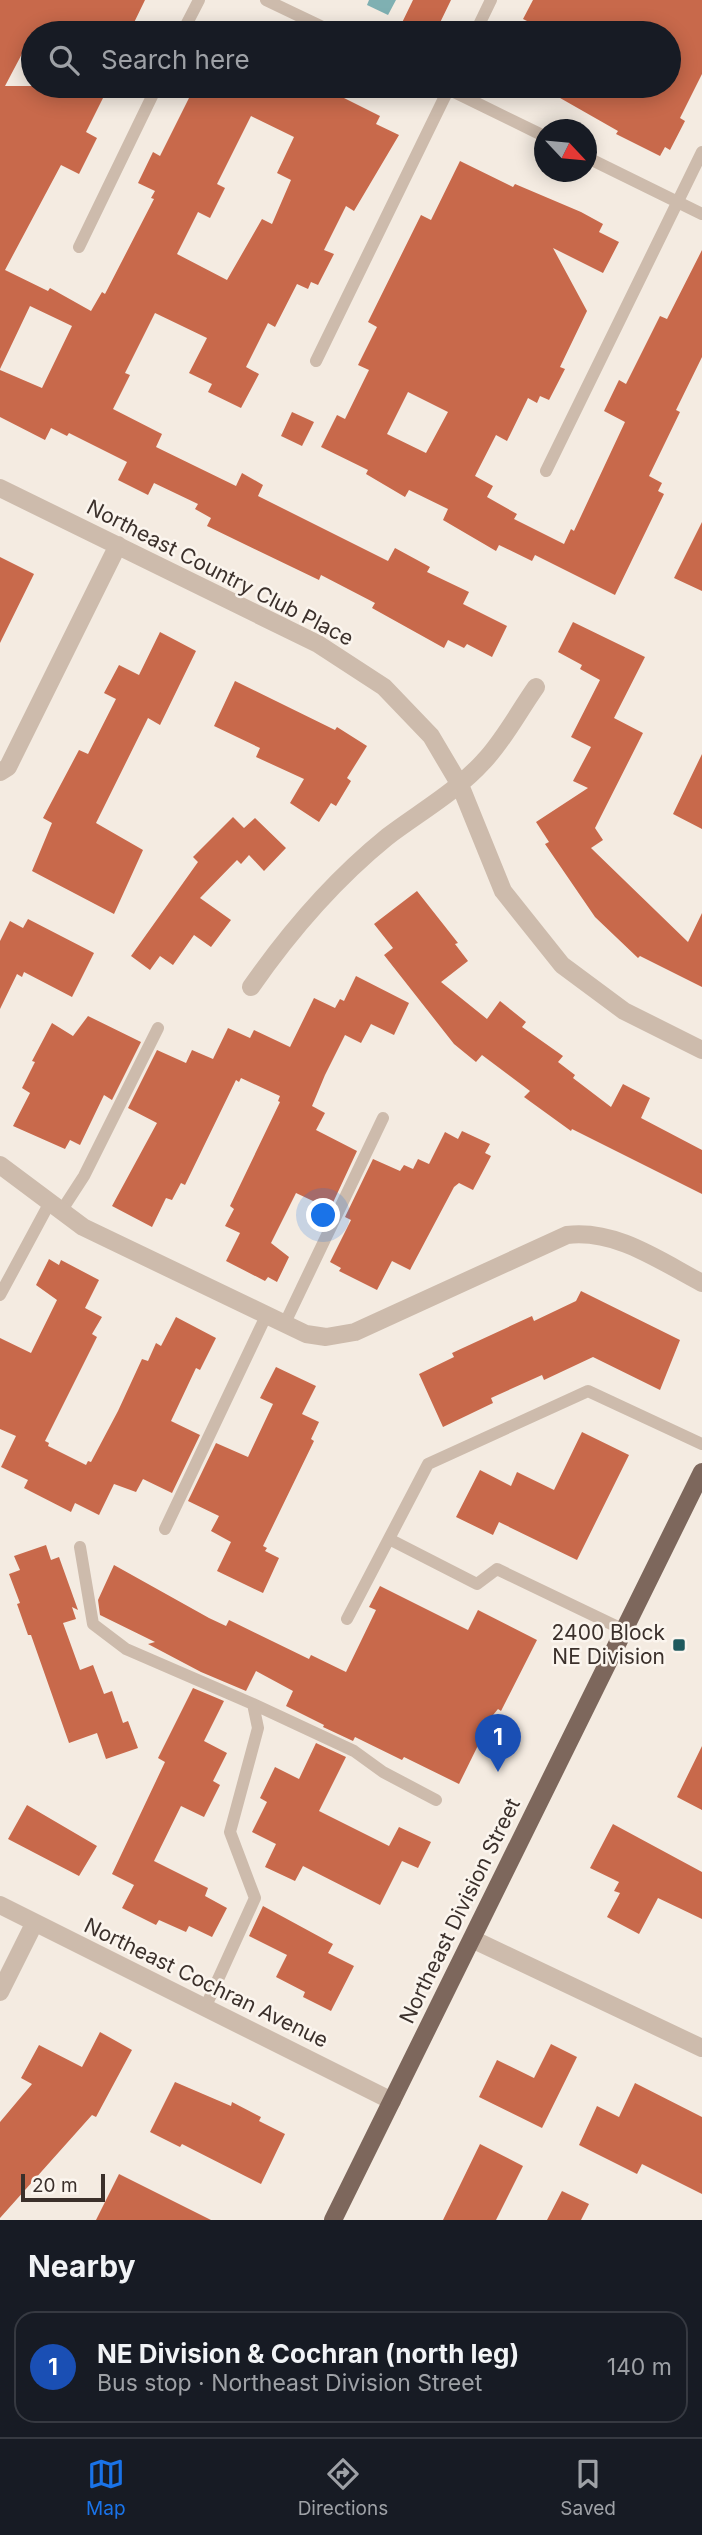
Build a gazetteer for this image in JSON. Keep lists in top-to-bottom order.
{
  "streets": {
    "main road": ["Northeast Division Street"],
    "street": ["Northeast Country Club Place", "Northeast Cochran Avenue"]
  },
  "crossings": [
    ["Northeast Division Street", "Northeast Cochran Avenue"]
  ],
  "places": {
    "transit": ["2400 Block NE Division"]
  },
  "scale_bar": "20 m",
  "north": "bottom right",
  "page": {
    "search": "Search here",
    "pins": "1",
    "scale": "20 m",
    "heading": "Nearby",
    "list": [
      {
        "mark": "1",
        "name": "NE Division & Cochran (north leg)",
        "note": "Bus stop · Northeast Division Street",
        "value": "140 m"
      }
    ],
    "nav": ["Map", "Directions", "Saved"]
  }
}
